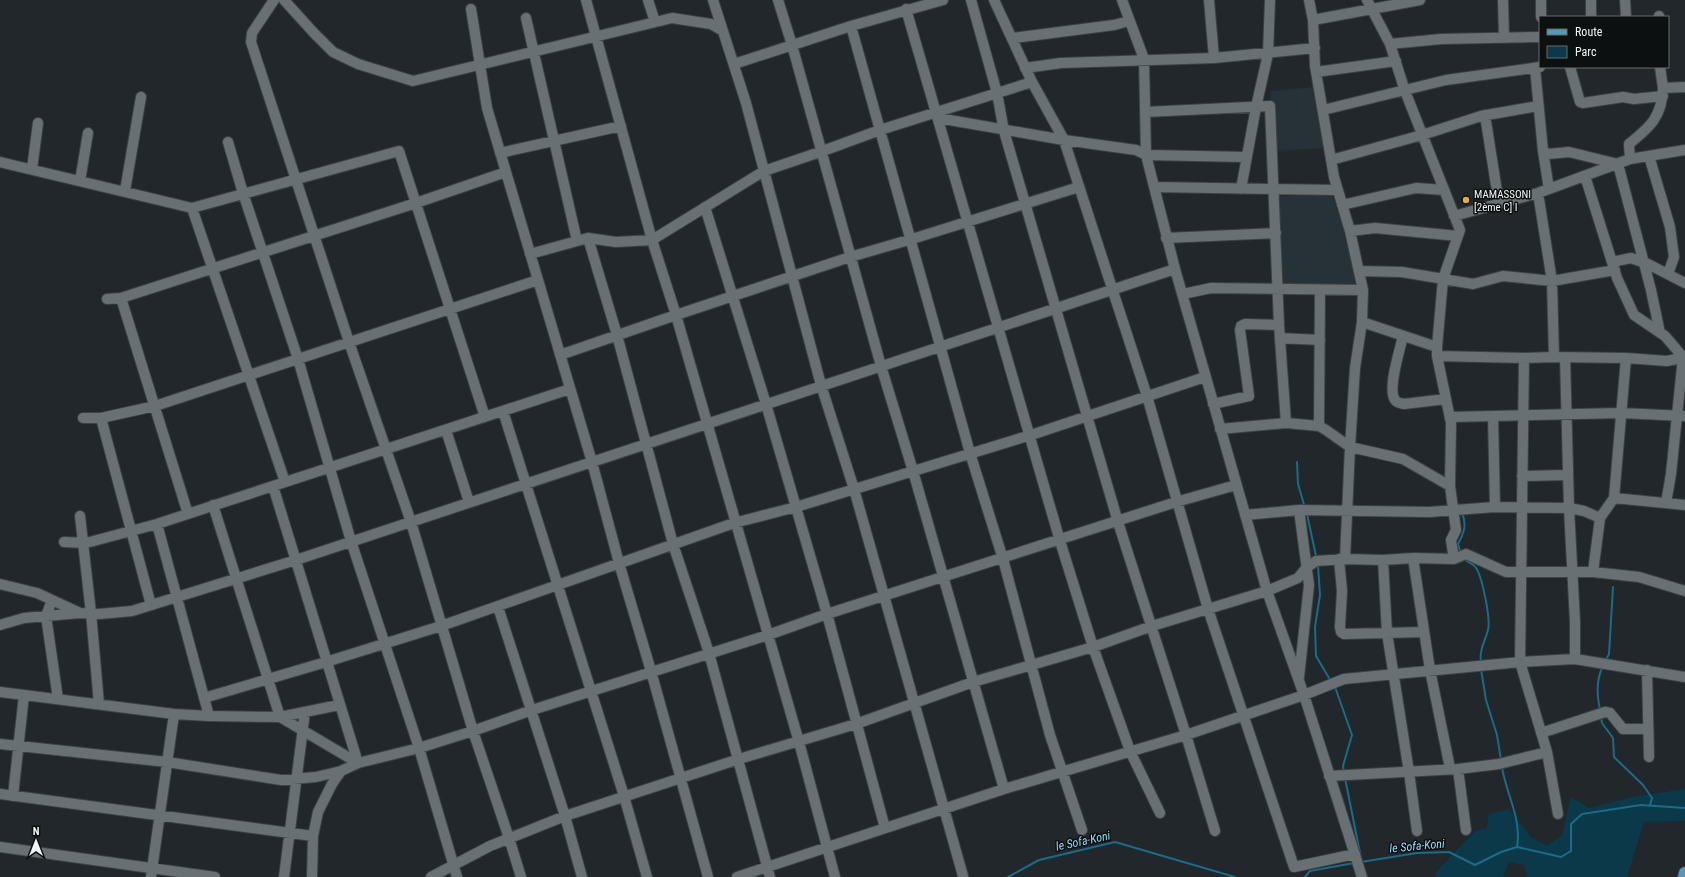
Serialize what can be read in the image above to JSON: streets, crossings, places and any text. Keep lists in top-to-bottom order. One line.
{"water":["le Sofa-Koni"],"places":["MAMASSONI [2ème C] I"],"legend":["Route","Parc"],"north":"top"}
